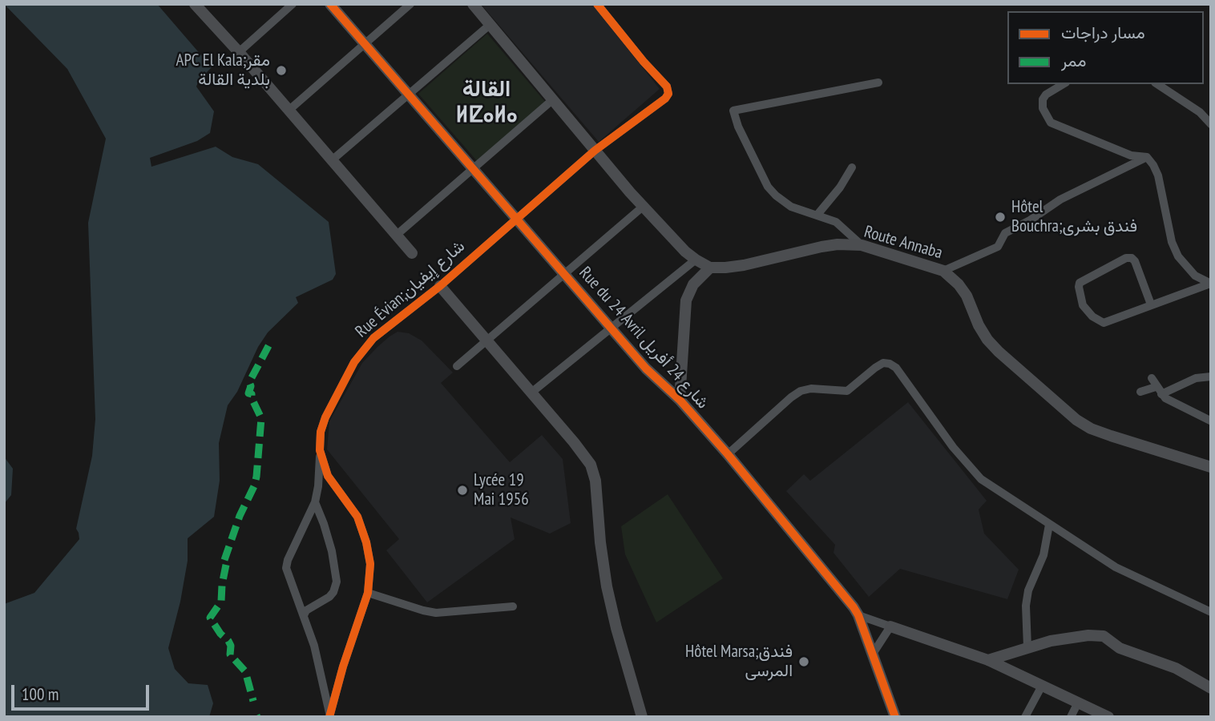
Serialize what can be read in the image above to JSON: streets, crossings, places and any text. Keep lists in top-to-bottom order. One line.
{"streets":{"street":["Route Annaba","Rue Évian;شارع إيفيان","Rue du 24 Avril شارع 24 أفريل"]},"crossings":[["Rue Évian;شارع إيفيان","Rue du 24 Avril شارع 24 أفريل"]],"districts":["القالة ⵍⵇⴰⵍⴰ"],"places":["APC El Kala;مقر بلدية القالة","Hôtel Bouchra;فندق بشرى","Lycée 19 Mai 1956","Hôtel Marsa;فندق المرسى"],"legend":["مسار دراجات","ممر"],"scale_bar":"100 m"}
